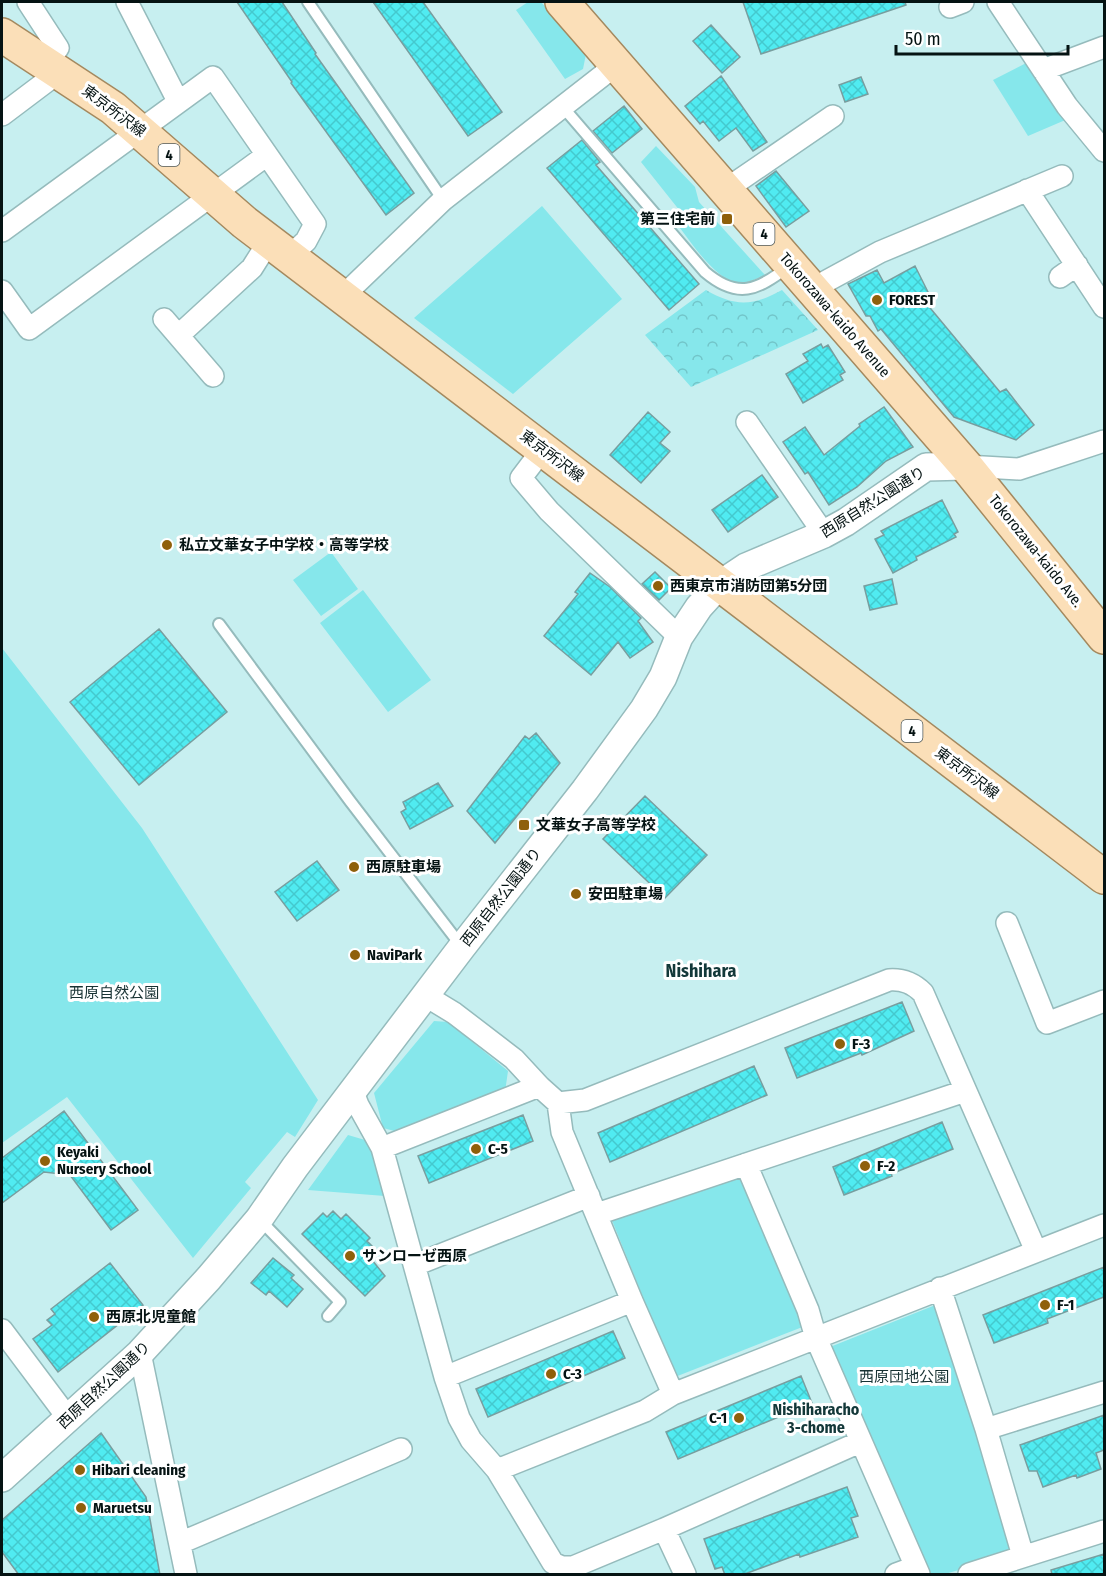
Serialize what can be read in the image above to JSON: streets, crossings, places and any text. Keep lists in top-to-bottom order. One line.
{"streets":{"main road":["東京所沢線","4","Tokorozawa-kaido Avenue","Tokorozawa-kaido Ave."],"street":["西原自然公園通り"]},"crossings":[["東京所沢線","西原自然公園通り"],["Tokorozawa-kaido Avenue","西原自然公園通り"],["Tokorozawa-kaido Avenue","Tokorozawa-kaido Ave."],["西原自然公園通り","Tokorozawa-kaido Ave."]],"districts":["Nishihara","Nishiharacho 3-chome"],"parks":["西原自然公園","西原団地公園"],"places":{"transit":["第三住宅前","文華女子高等学校"],"other":["FOREST","私立文華女子中学校・高等学校","西東京市消防団第5分団","西原駐車場","安田駐車場","NaviPark","F-3","C-5","Keyaki Nursery School","F-2","サンローゼ西原","F-1","西原北児童館","C-3","C-1","Hibari cleaning","Maruetsu"]},"scale_bar":"50 m"}
